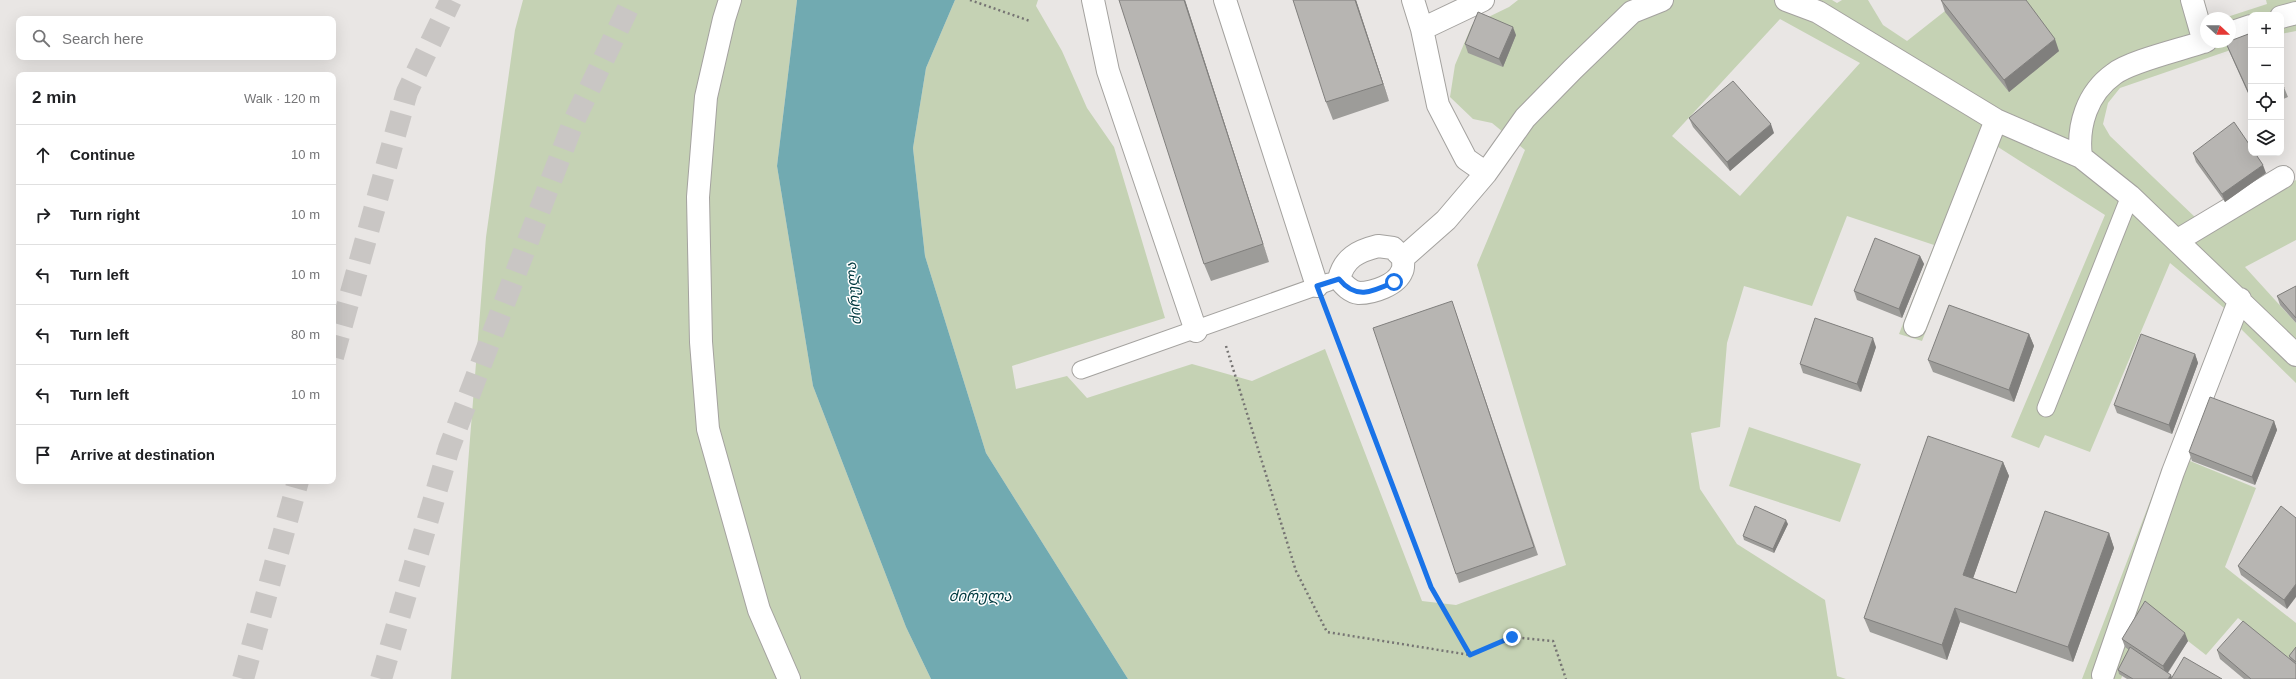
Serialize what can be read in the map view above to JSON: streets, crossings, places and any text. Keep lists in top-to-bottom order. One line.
{"water":["ძირულა"],"north":"right","page":{"map_buttons":["+","−"],"search":"Search here","heading":["2 min","Walk · 120 m"],"list":[["Continue","10 m"],["Turn right","10 m"],["Turn left","10 m"],["Turn left","80 m"],["Turn left","10 m"],"Arrive at destination"]}}
